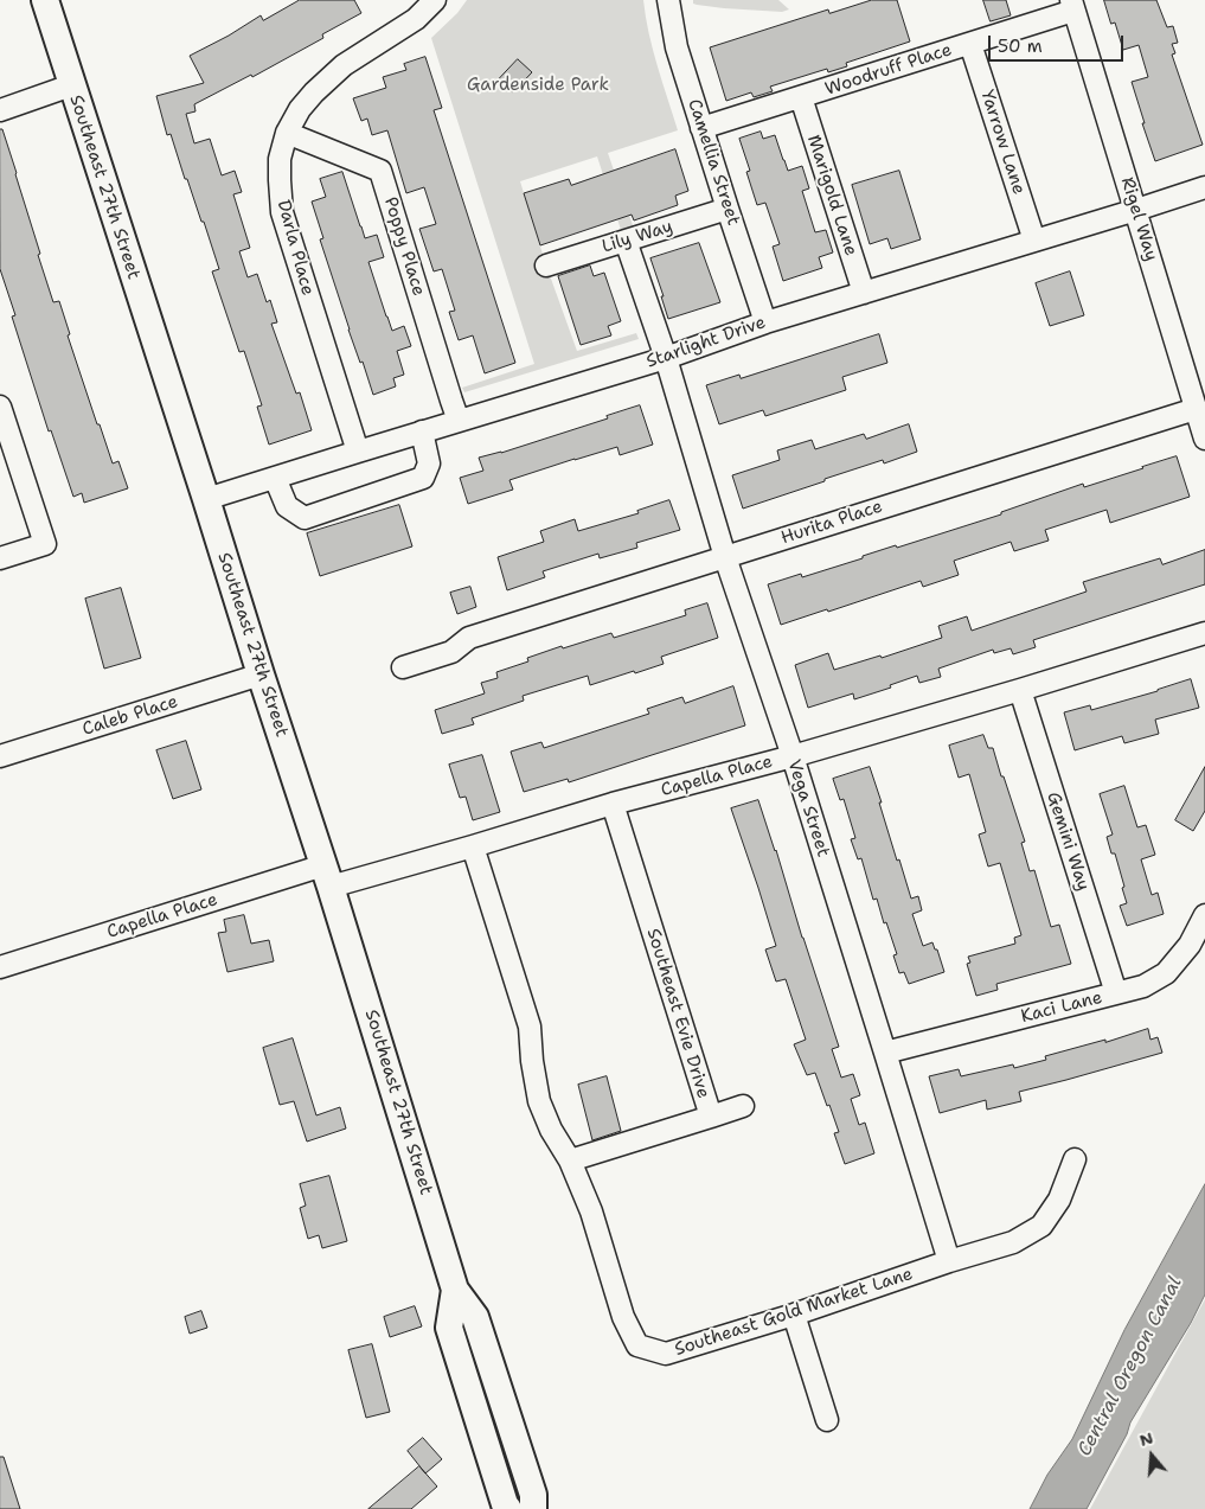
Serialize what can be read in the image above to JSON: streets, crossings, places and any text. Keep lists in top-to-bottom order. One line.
{"streets":{"main road":["Southeast 27th Street"],"street":["Woodruff Place","Yarrow Lane","Camellia Street","Marigold Lane","Rigel Way","Lily Way","Poppy Place","Darla Place","Starlight Drive","Hurita Place","Caleb Place","Capella Place","Vega Street","Gemini Way","Kaci Lane","Southeast Evie Drive","Southeast Gold Market Lane"]},"crossings":[["Woodruff Place","Yarrow Lane"],["Woodruff Place","Camellia Street"],["Woodruff Place","Marigold Lane"],["Woodruff Place","Rigel Way"],["Yarrow Lane","Starlight Drive"],["Camellia Street","Lily Way"],["Camellia Street","Starlight Drive"],["Southeast 27th Street","Starlight Drive"],["Southeast 27th Street","Caleb Place"],["Southeast 27th Street","Capella Place"],["Marigold Lane","Starlight Drive"],["Rigel Way","Starlight Drive"],["Rigel Way","Hurita Place"],["Lily Way","Vega Street"],["Poppy Place","Darla Place"],["Poppy Place","Starlight Drive"],["Darla Place","Starlight Drive"],["Starlight Drive","Vega Street"],["Hurita Place","Vega Street"],["Capella Place","Vega Street"],["Capella Place","Gemini Way"],["Capella Place","Southeast Evie Drive"],["Capella Place","Southeast Gold Market Lane"],["Vega Street","Kaci Lane"],["Vega Street","Southeast Gold Market Lane"],["Gemini Way","Kaci Lane"],["Southeast Evie Drive","Southeast Gold Market Lane"]],"water":["Central Oregon Canal"],"parks":["Gardenside Park"],"scale_bar":"50 m","north":"top"}
